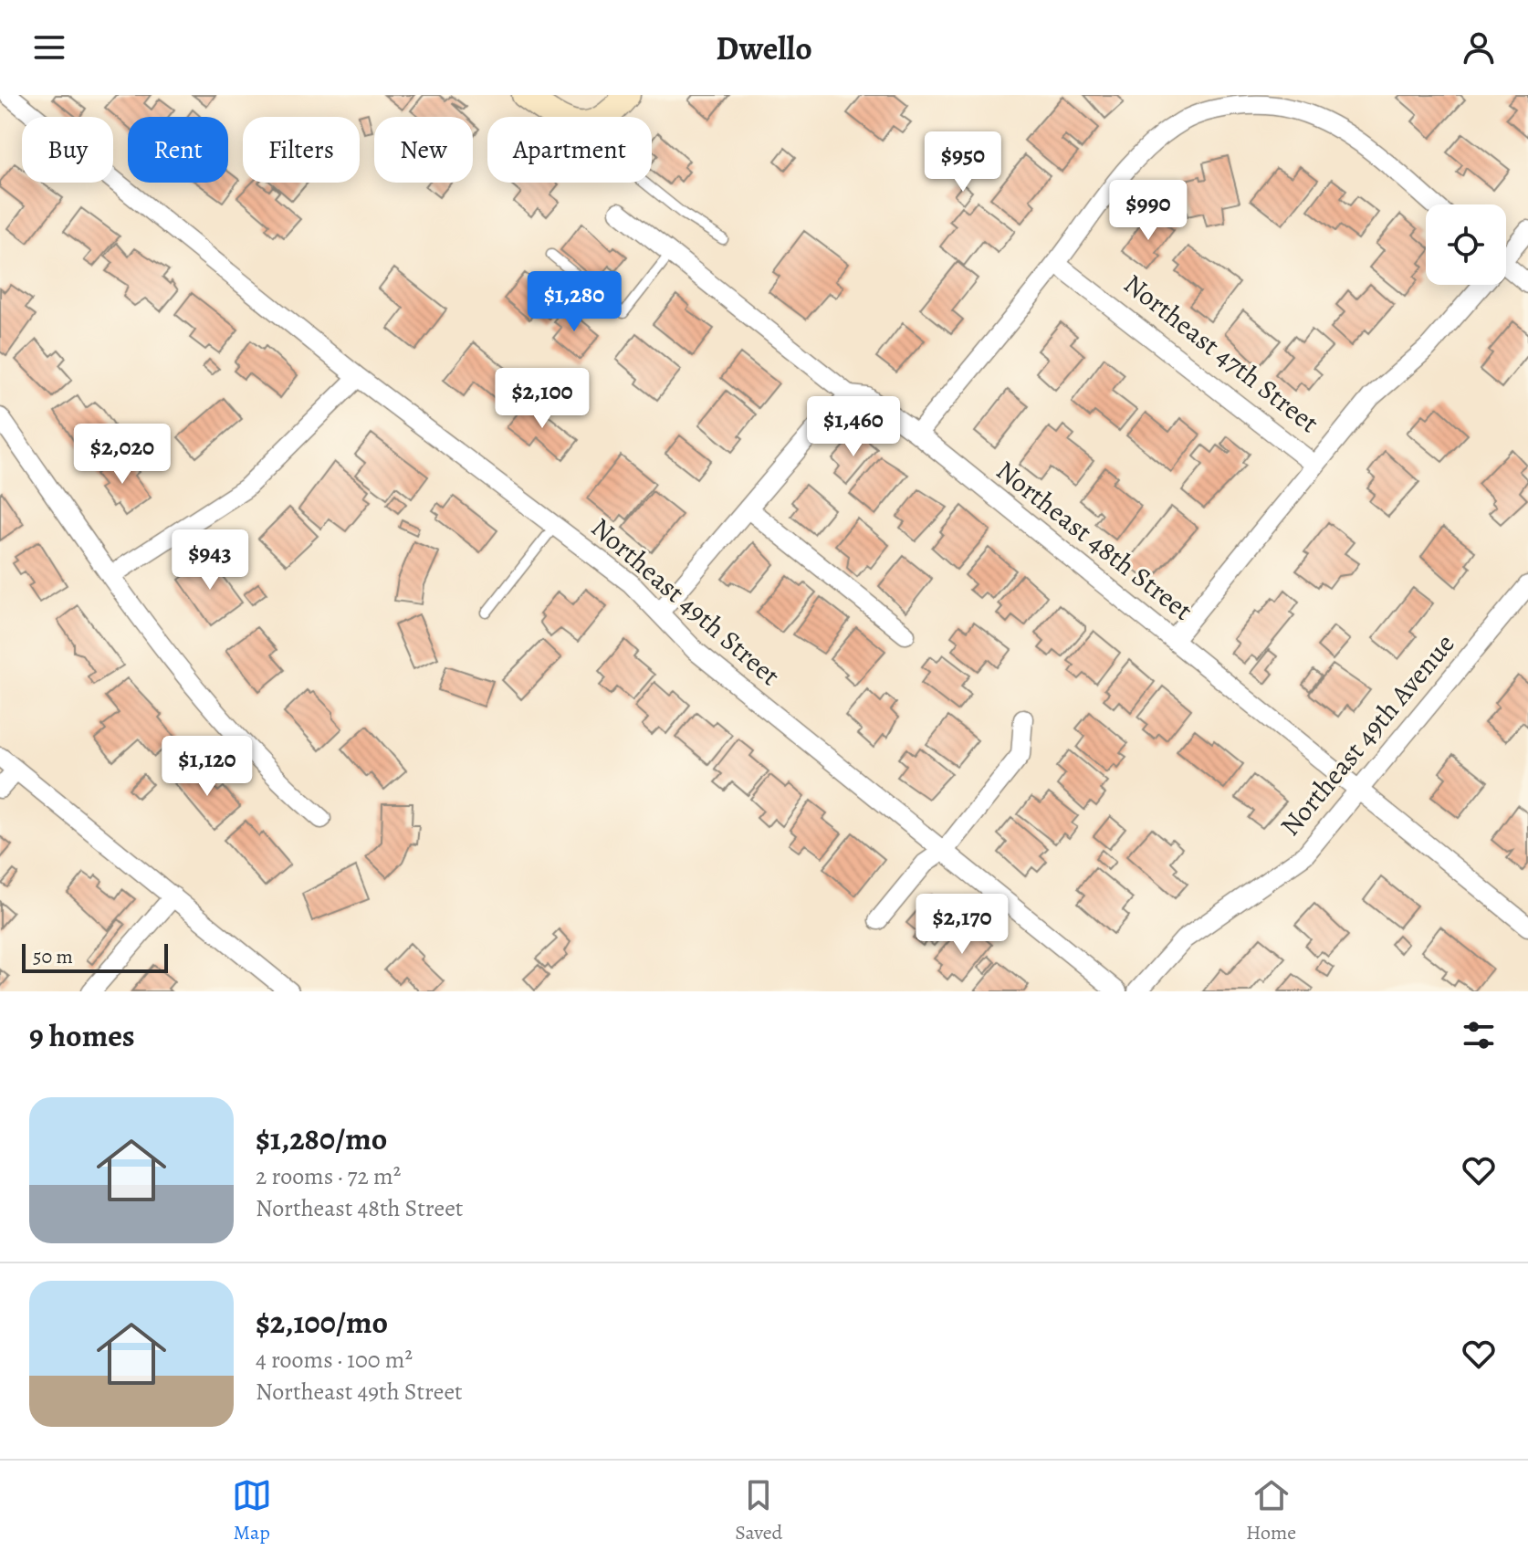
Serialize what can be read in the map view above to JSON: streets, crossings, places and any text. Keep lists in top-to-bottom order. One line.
{"streets":{"street":["Northeast 47th Street","Northeast 48th Street","Northeast 49th Street","Northeast 49th Avenue"]},"crossings":[["Northeast 48th Street","Northeast 49th Avenue"]],"scale_bar":"50 m","page":{"header":"Dwello","chip":["Buy","Rent","Filters","New","Apartment"],"price":["$950","$990","$1,280","$2,100","$1,460","$2,020","$943","$1,120","$2,170"],"scale":"50 m","heading":"9 homes","list":[{"name":"$1,280/mo","note":"2 rooms · 72 m² · Northeast 48th Street"},{"name":"$2,100/mo","note":"4 rooms · 100 m² · Northeast 49th Street"}],"tabs":["Map","Saved","Home"]}}
